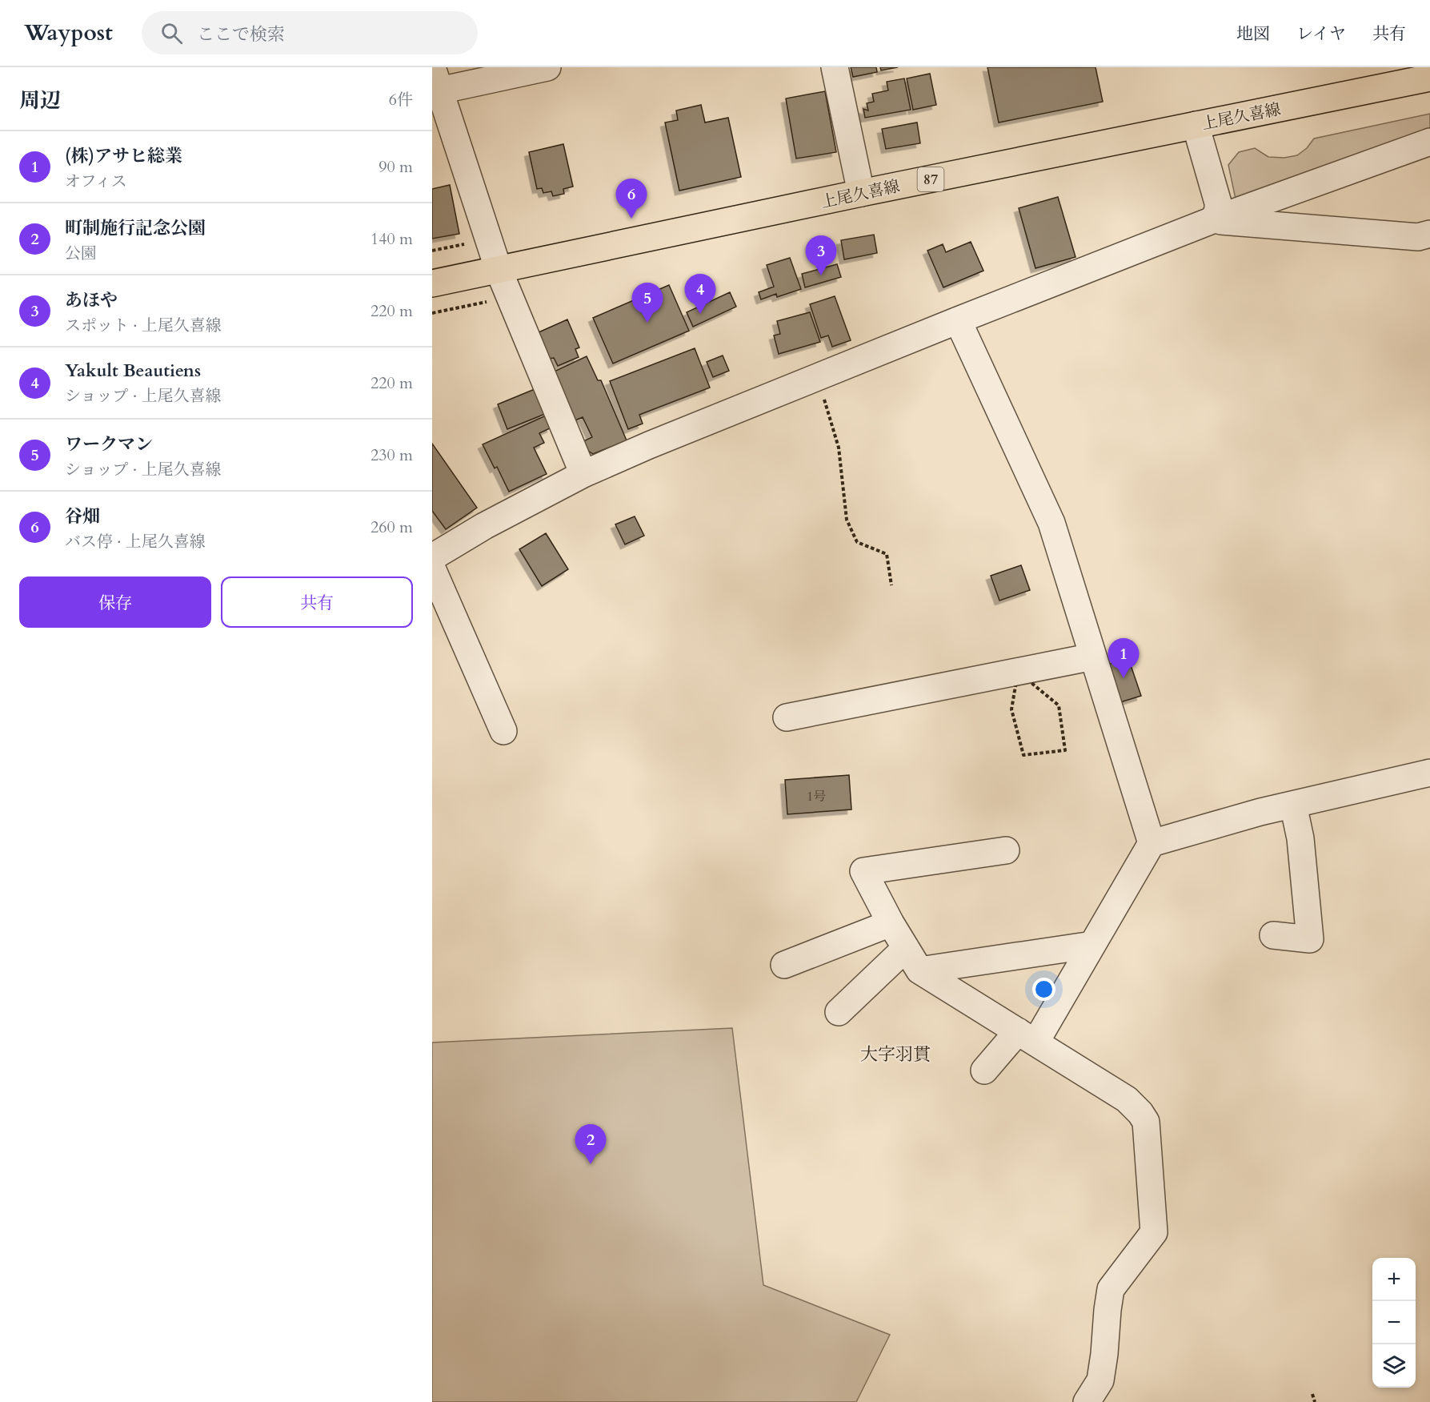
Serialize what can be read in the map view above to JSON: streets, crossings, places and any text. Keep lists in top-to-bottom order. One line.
{"streets":{"main road":["上尾久喜線","87"]},"districts":["大字羽貫"],"house_numbers":["1号"],"page":{"header":"Waypost","search":"ここで検索","nav":["地図","レイヤ","共有"],"heading":["周辺","6件"],"list":[{"mark":"1","name":"(株)アサヒ総業","note":"オフィス","value":"90 m"},{"mark":"2","name":"町制施行記念公園","note":"公園","value":"140 m"},{"mark":"3","name":"あほや","note":"スポット · 上尾久喜線","value":"220 m"},{"mark":"4","name":"Yakult Beautiens","note":"ショップ · 上尾久喜線","value":"220 m"},{"mark":"5","name":"ワークマン","note":"ショップ · 上尾久喜線","value":"230 m"},{"mark":"6","name":"谷畑","note":"バス停 · 上尾久喜線","value":"260 m"}],"pins":["6","3","4","5","1","2"],"buttons":["保存","共有"],"map_buttons":["+","−"]}}
